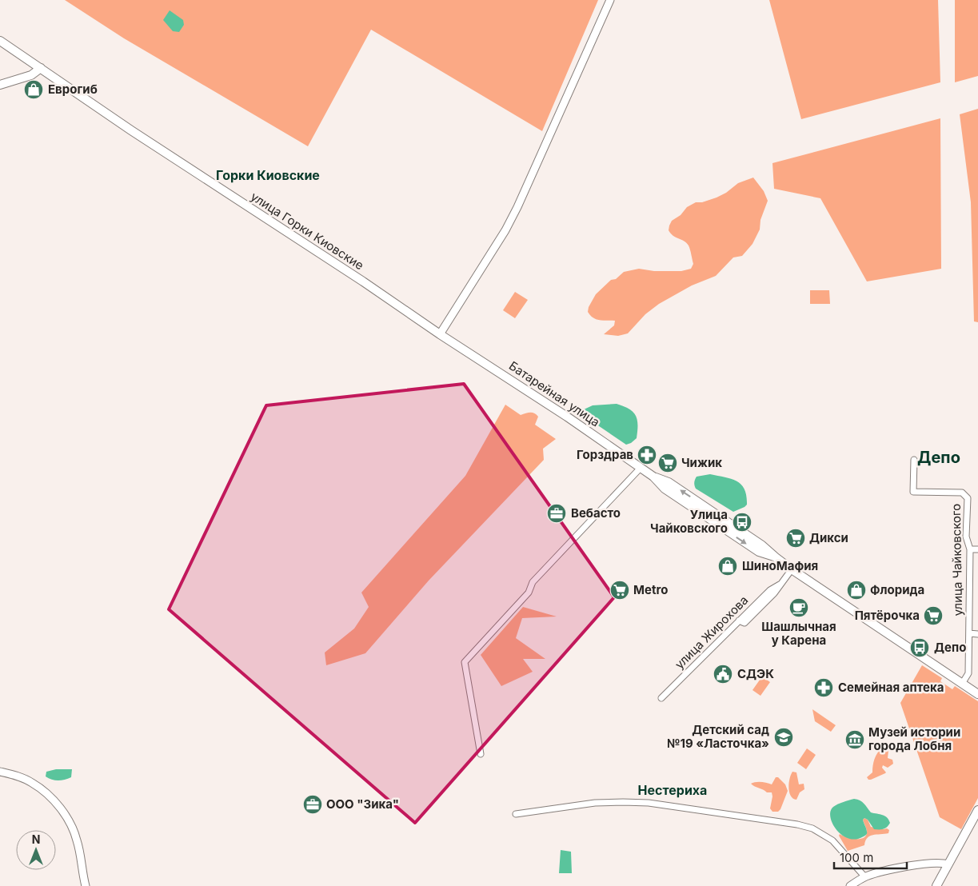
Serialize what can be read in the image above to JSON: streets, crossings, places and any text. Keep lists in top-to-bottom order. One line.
{"streets":{"main road":["улица Горки Киовские","Батарейная улица"],"street":["улица Чайковского","улица Жирохова"]},"crossings":[["улица Горки Киовские","Батарейная улица"],["Батарейная улица","улица Чайковского"],["Батарейная улица","улица Жирохова"]],"districts":["Горки Киовские","Депо","Нестериха"],"places":{"shop":["Еврогиб","ШиноМафия","Флорида"],"pharmacy":["Горздрав","Семейная аптека"],"supermarket":["Чижик","Дикси","Metro","Пятёрочка"],"office":["Вебасто","ООО \"Зика\""],"bus stop":["Улица Чайковского","Депо"],"cafe":["Шашлычная у Карена"],"public building":["СДЭК"],"school or university":["Детский сад №19 «Ласточка»"],"museum":["Музей истории города Лобня"]},"scale_bar":"100 m","north":"top"}
